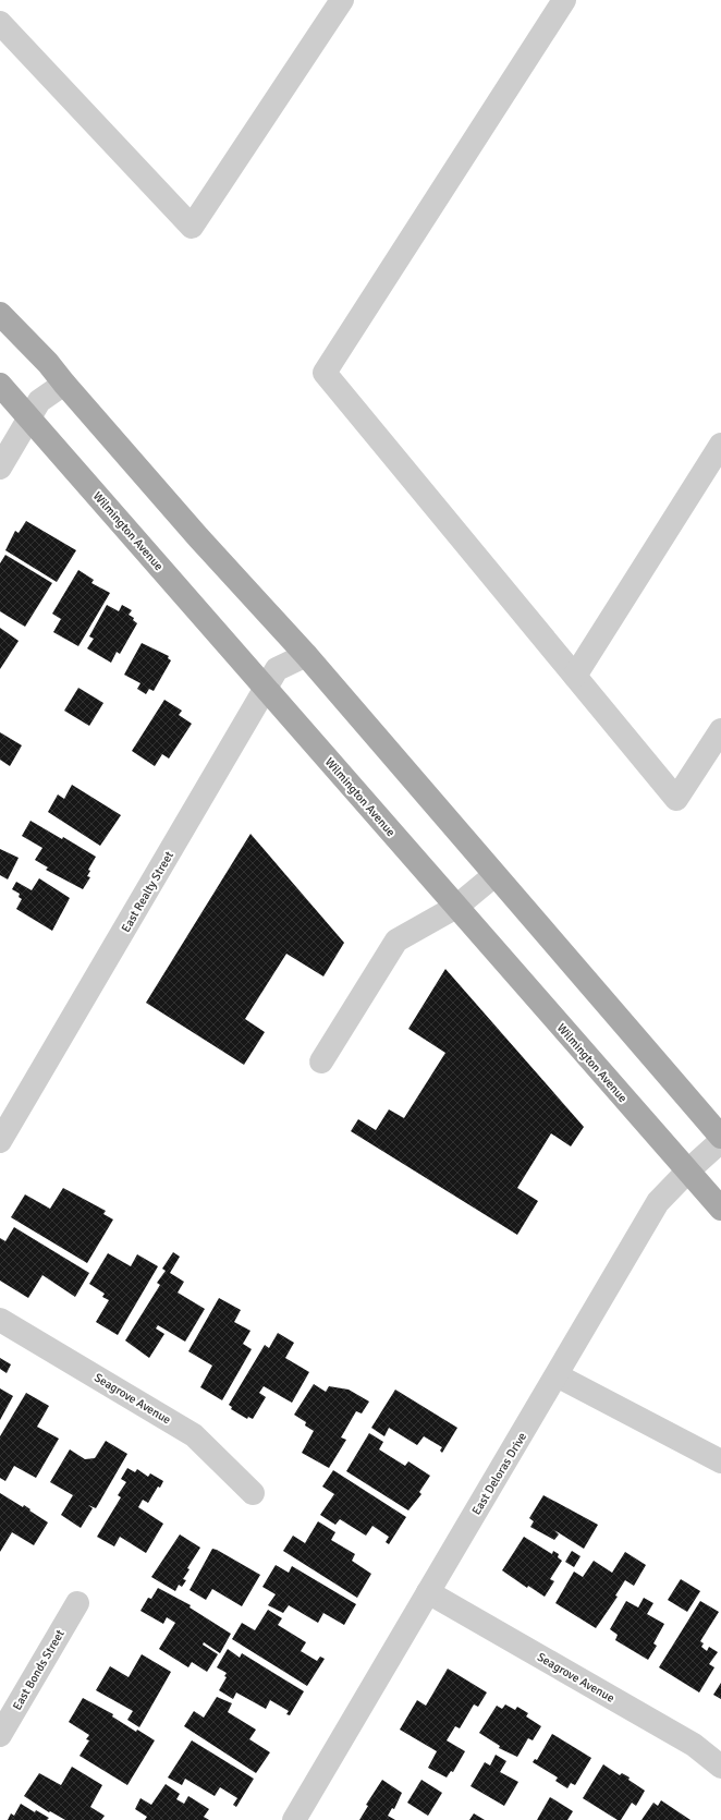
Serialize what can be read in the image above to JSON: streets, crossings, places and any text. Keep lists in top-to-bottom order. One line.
{"streets":{"main road":["Wilmington Avenue"],"street":["East Realty Street","Seagrove Avenue","East Deloras Drive","East Bonds Street"]},"crossings":[["Wilmington Avenue","East Realty Street"],["Wilmington Avenue","East Deloras Drive"],["Seagrove Avenue","East Deloras Drive"]]}
